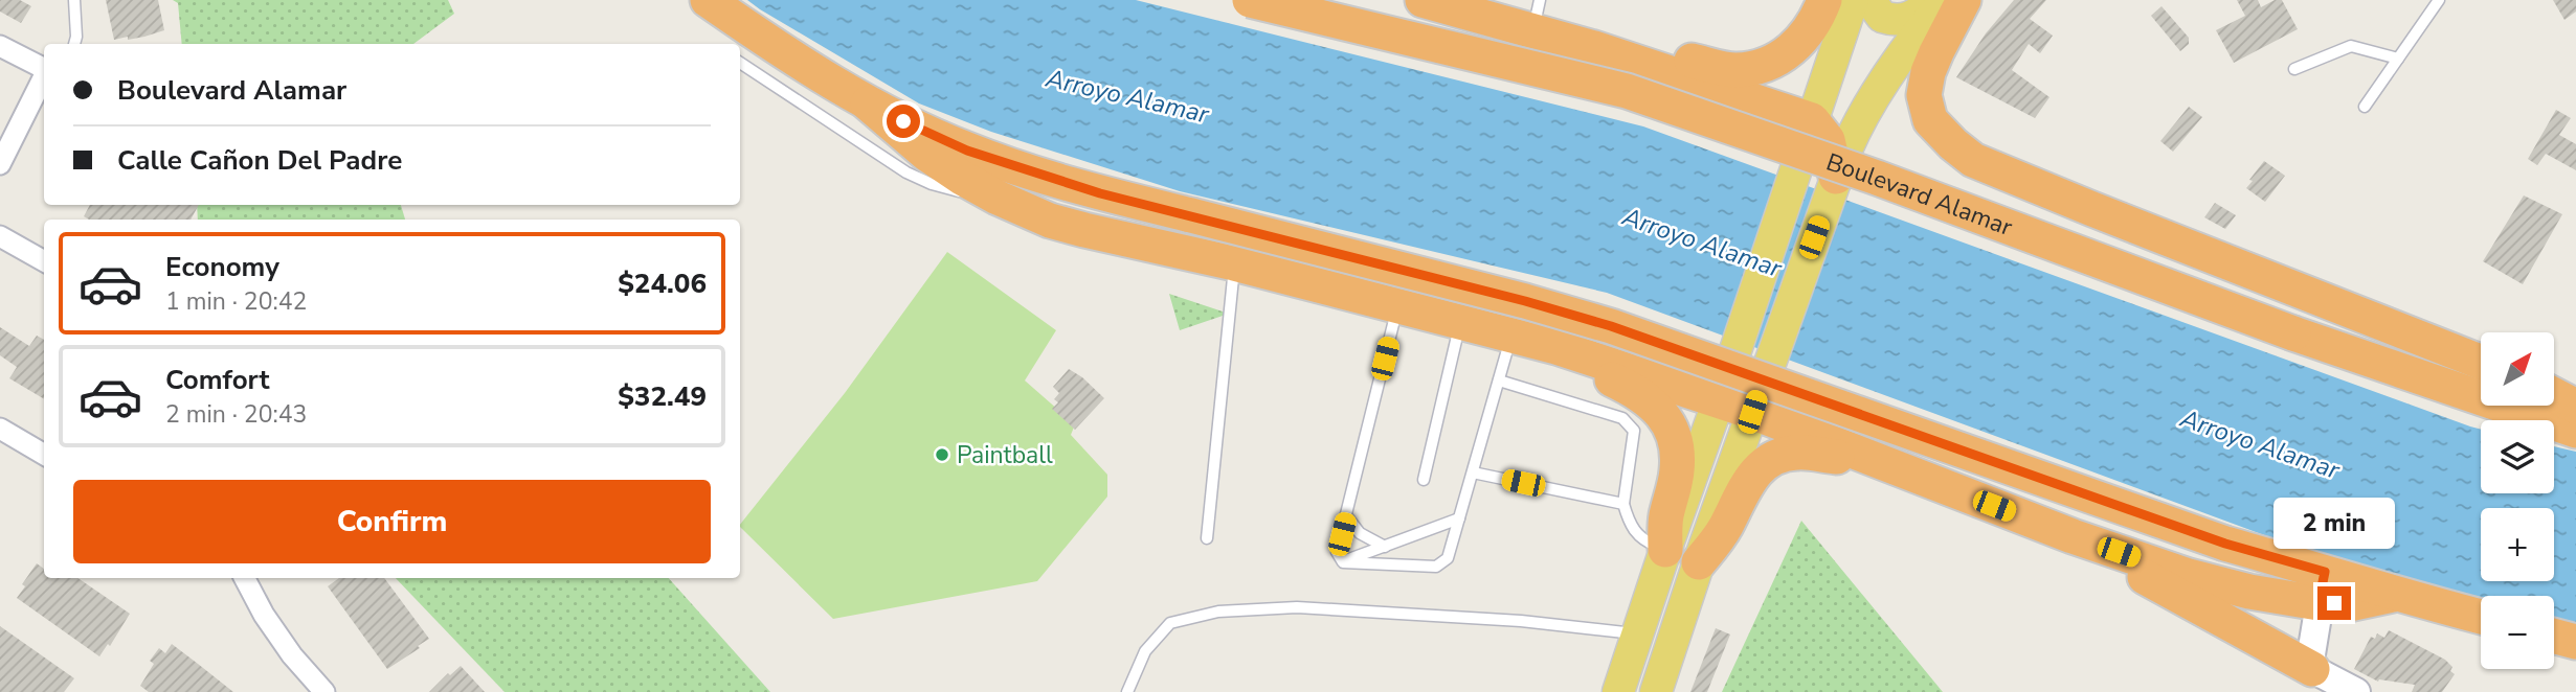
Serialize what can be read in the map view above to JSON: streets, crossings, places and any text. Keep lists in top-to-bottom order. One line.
{"streets":{"highway":["Boulevard Alamar"]},"water":["Arroyo Alamar"],"places":["Paintball"],"north":"top right","page":{"banner":["Boulevard Alamar","Calle Cañon Del Padre"],"list":[{"name":"Economy","note":"1 min · 20:42","value":"$24.06"},{"name":"Comfort","note":"2 min · 20:43","value":"$32.49"}],"map_buttons":["+","−"],"buttons":"Confirm","bubble":"2 min"}}
